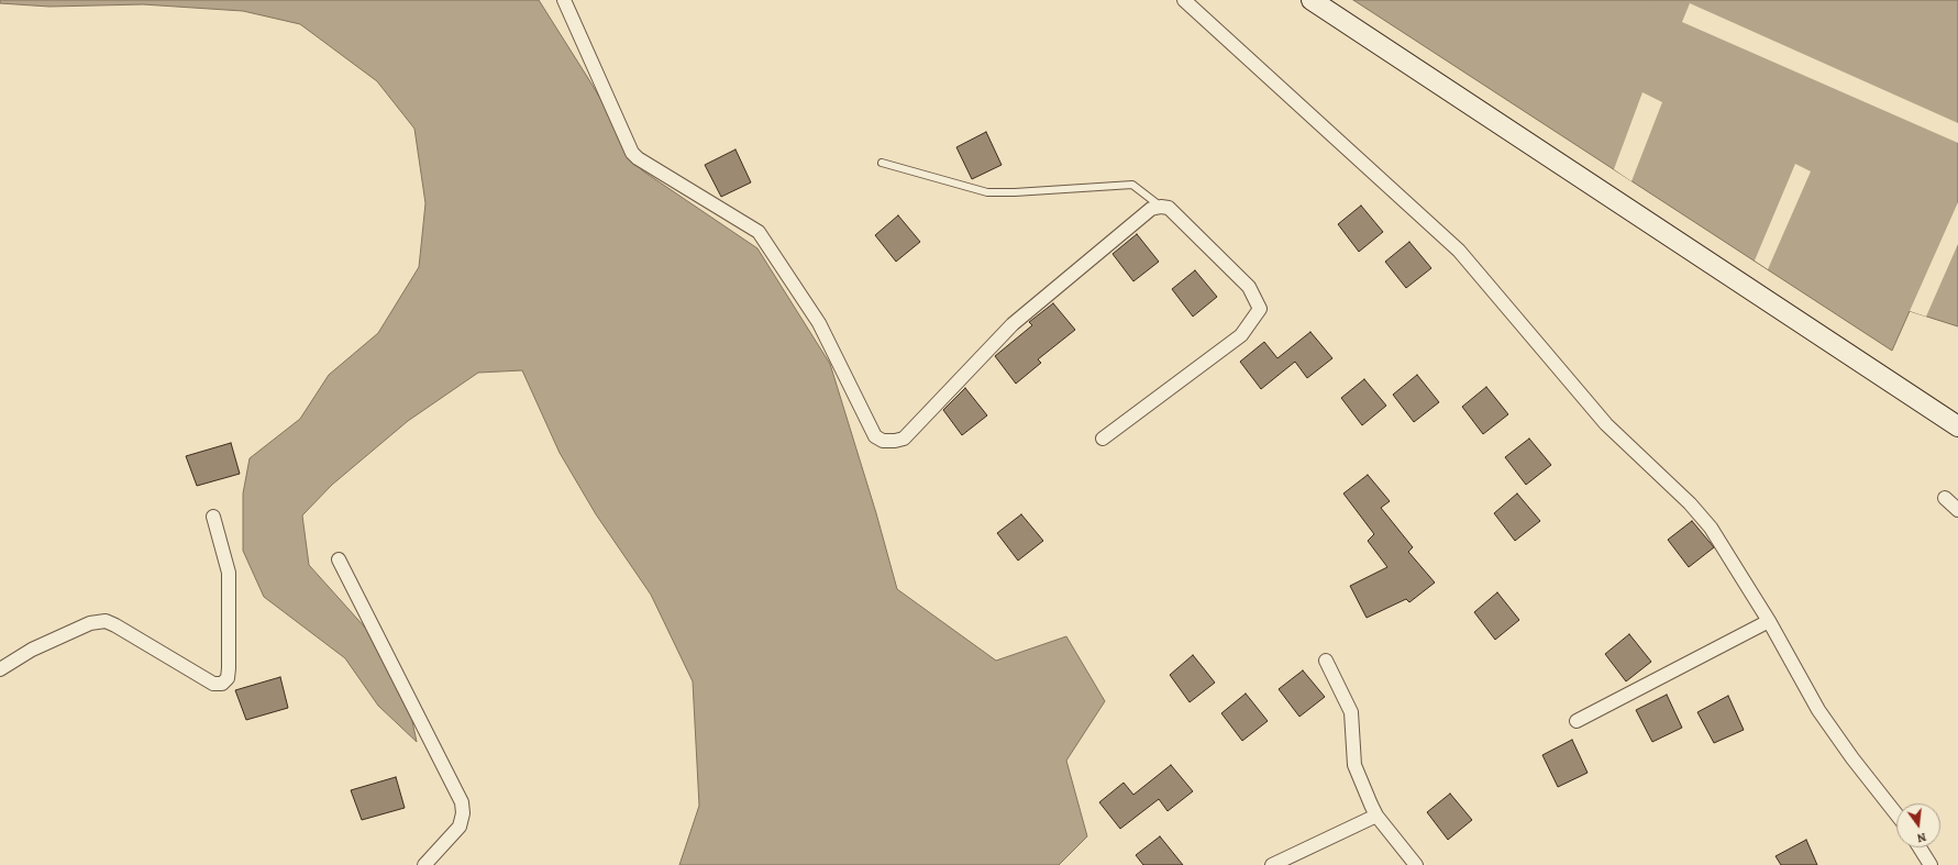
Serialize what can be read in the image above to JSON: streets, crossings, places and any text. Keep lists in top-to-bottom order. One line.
{"north":"bottom"}
